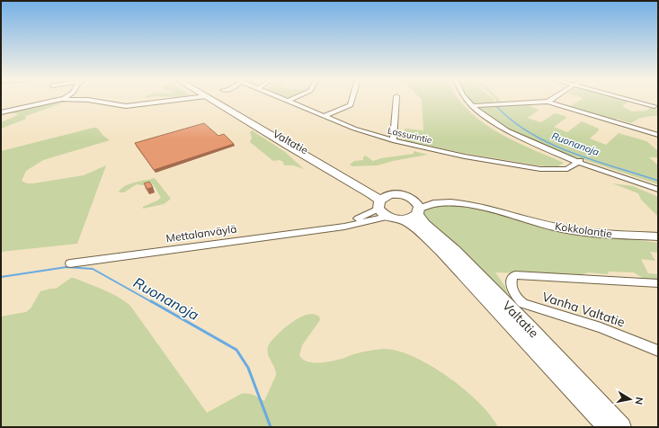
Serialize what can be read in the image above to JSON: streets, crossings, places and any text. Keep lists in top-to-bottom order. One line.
{"streets":{"highway":["Valtatie"],"main road":["Kokkolantie"],"street":["Lassurintie","Mettalanväylä","Vanha Valtatie"]},"crossings":[["Valtatie","Kokkolantie"],["Valtatie","Mettalanväylä"]],"water":["Ruonanoja"],"north":"right"}
